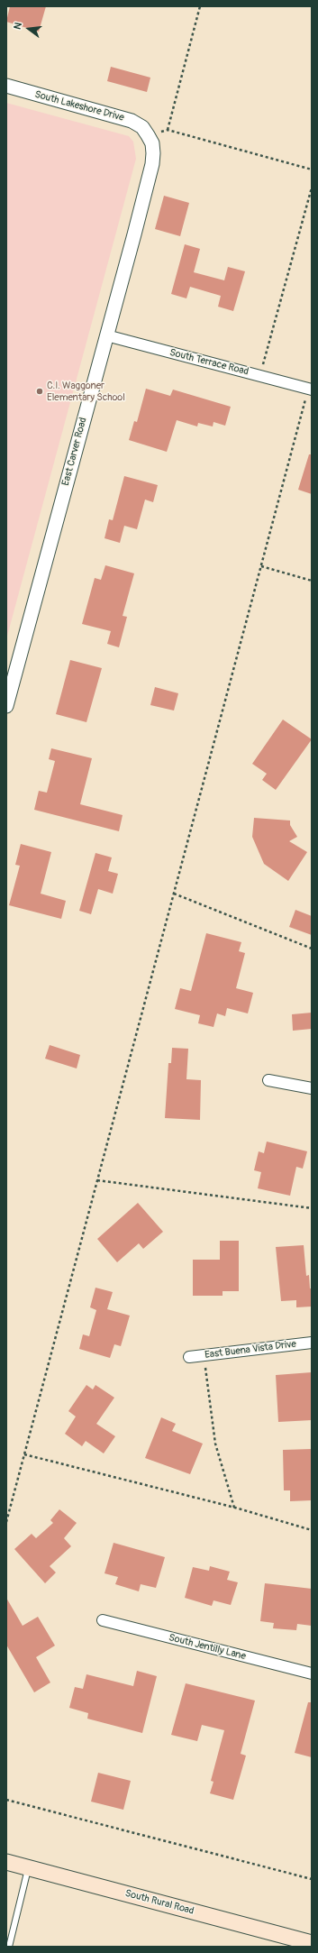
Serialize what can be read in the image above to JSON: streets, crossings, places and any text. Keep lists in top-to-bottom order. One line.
{"streets":{"main road":["South Rural Road"],"street":["South Lakeshore Drive","South Terrace Road","East Carver Road","East Buena Vista Drive","South Jentilly Lane"]},"crossings":[["South Lakeshore Drive","East Carver Road"],["South Terrace Road","East Carver Road"]],"places":["C.I. Waggoner Elementary School"],"north":"left"}
